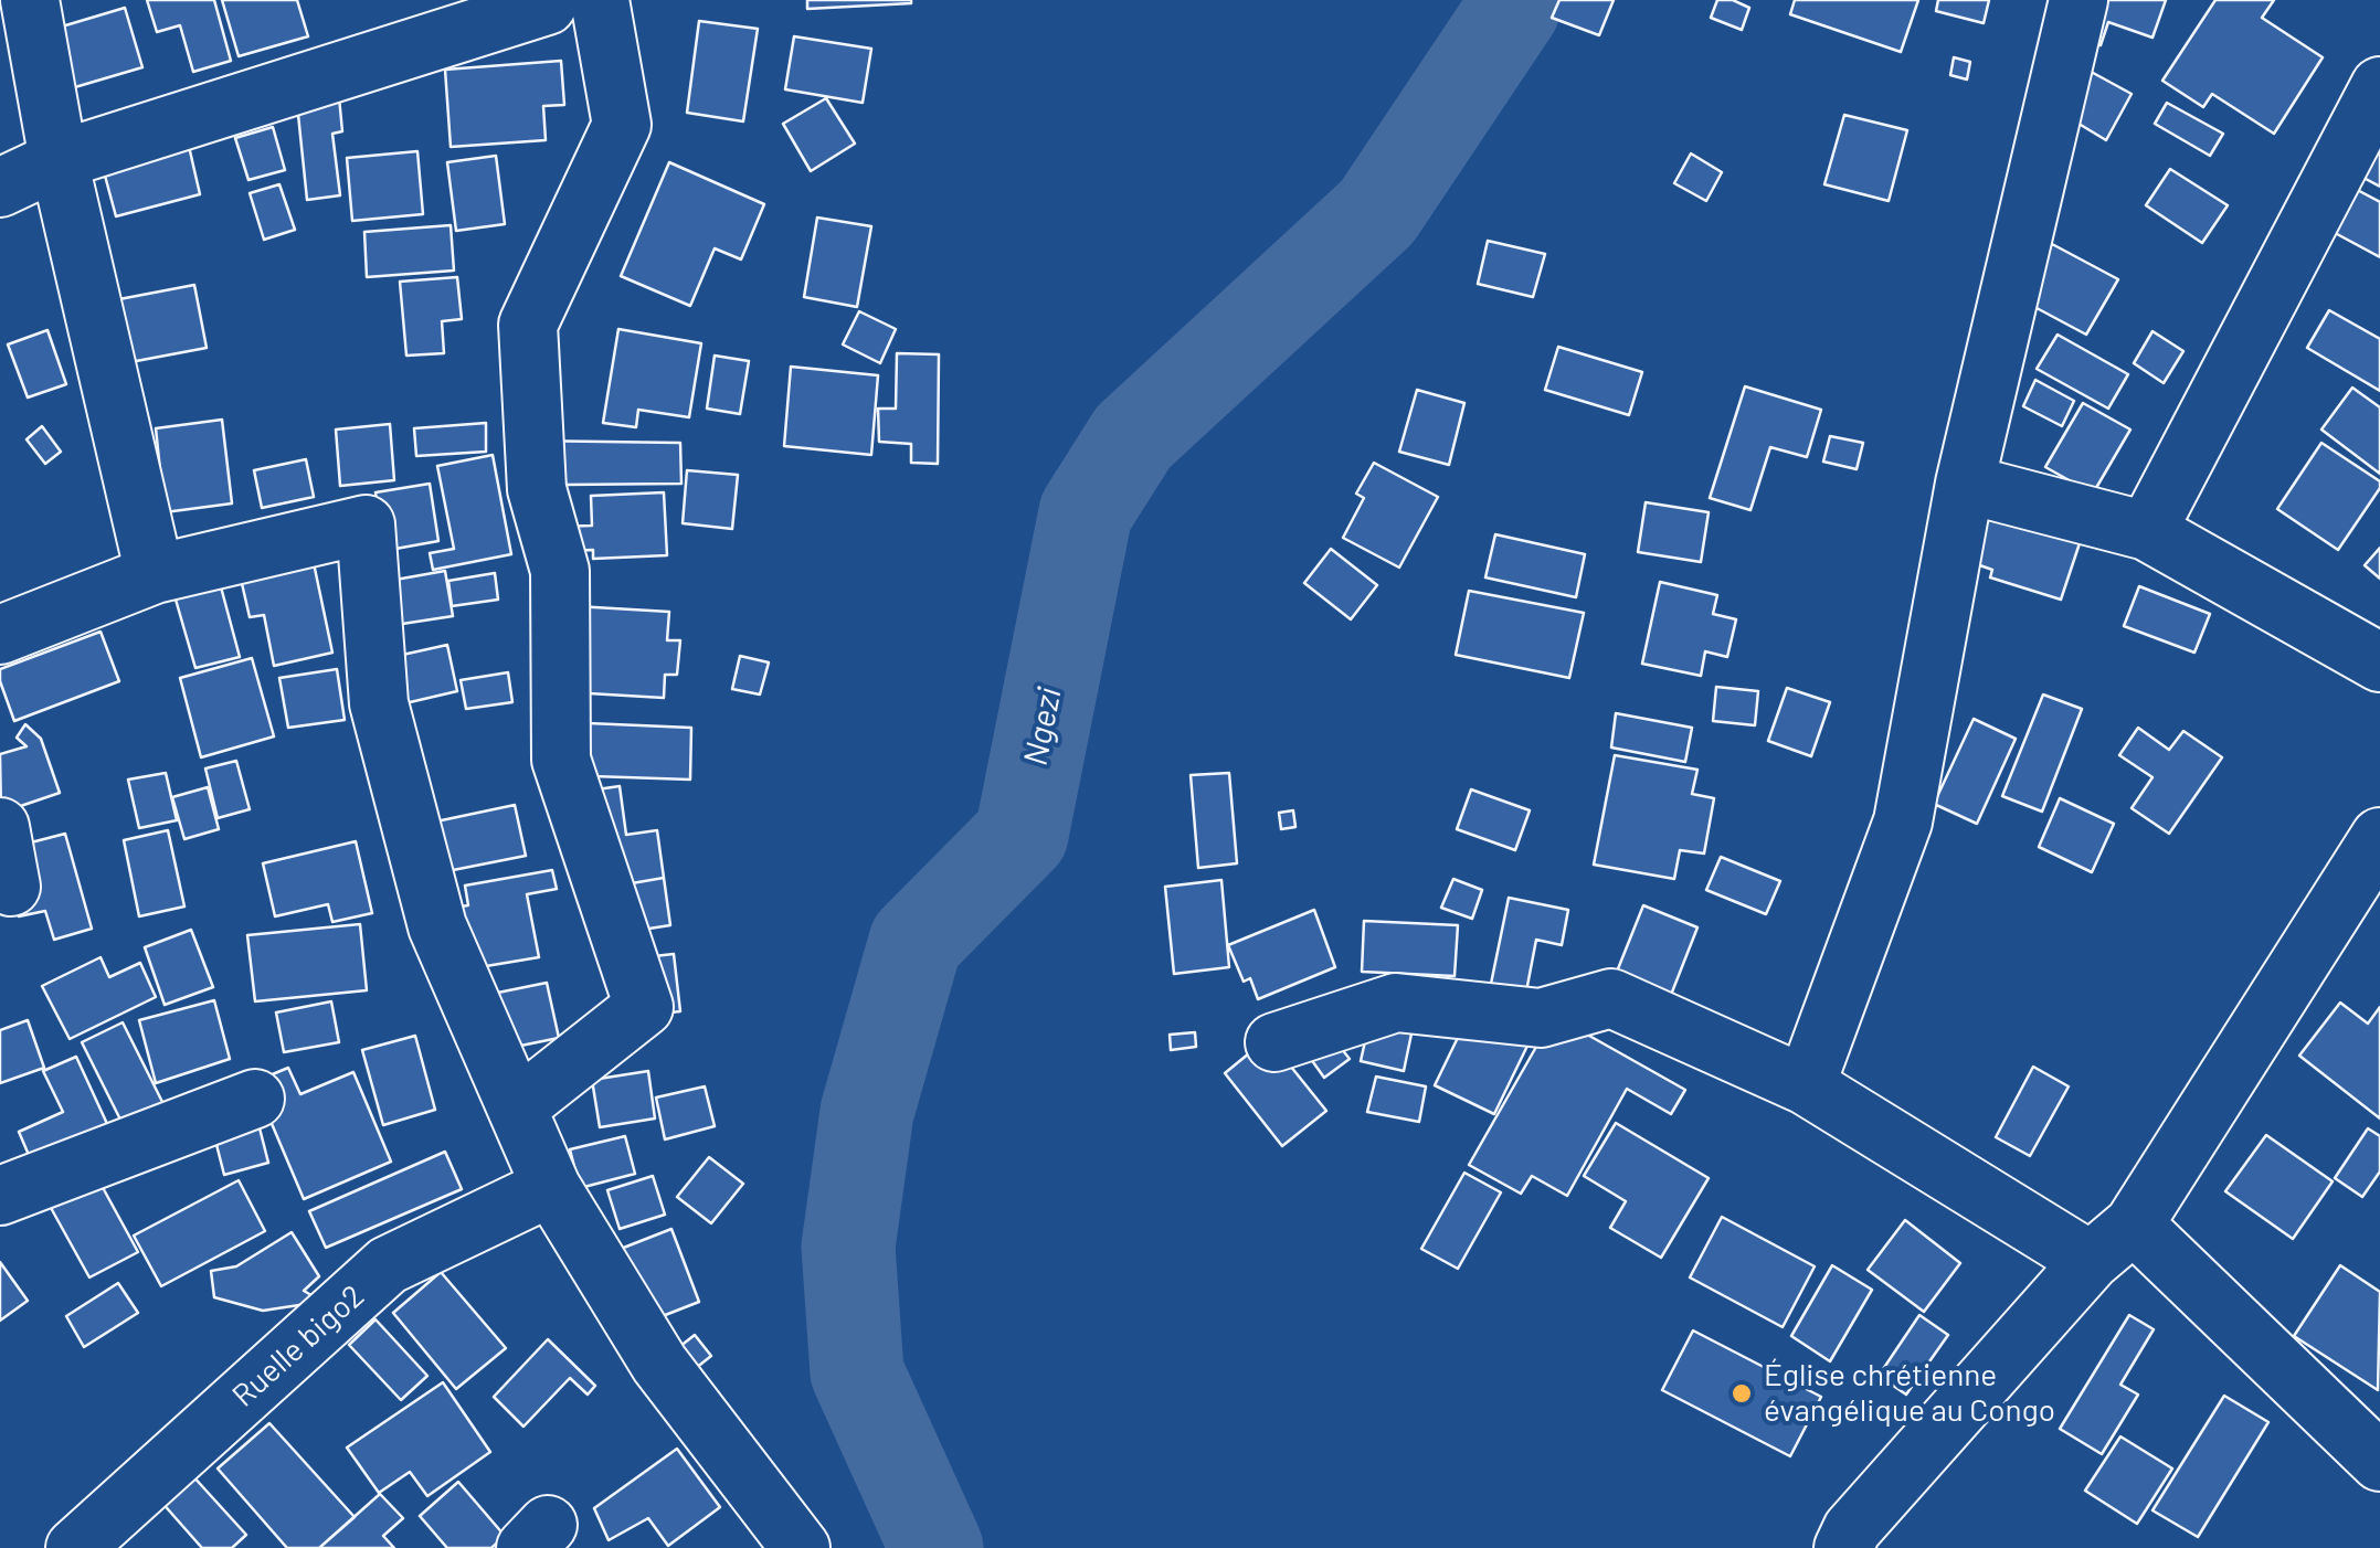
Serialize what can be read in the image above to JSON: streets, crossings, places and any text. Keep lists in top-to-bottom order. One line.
{"streets":{"street":["Ruelle bigo2"]},"water":["Ngezi"],"places":["Église chrétienne évangélique au Congo"]}
